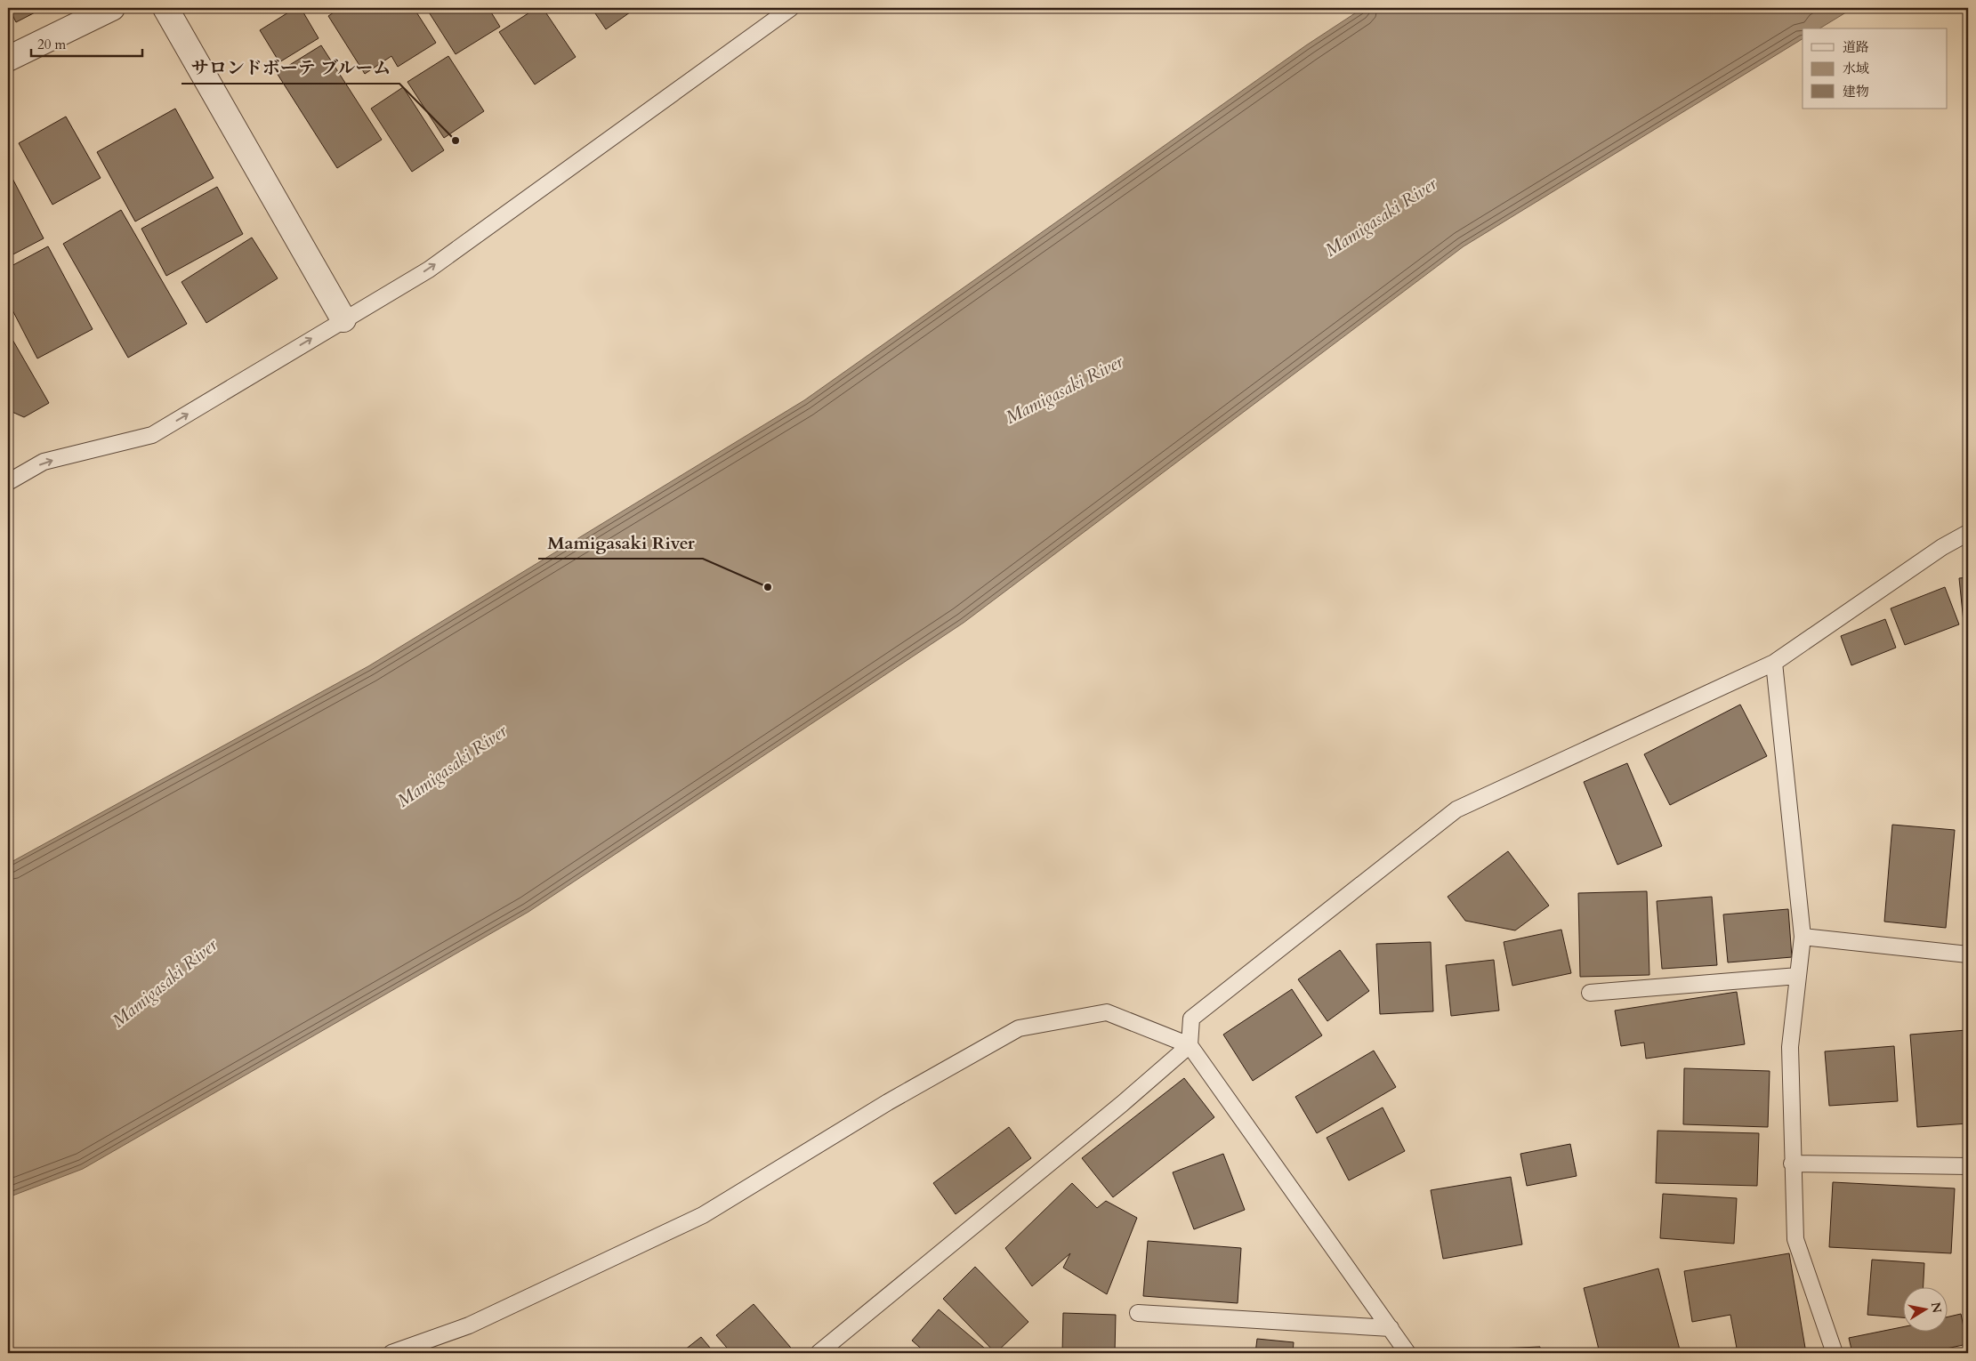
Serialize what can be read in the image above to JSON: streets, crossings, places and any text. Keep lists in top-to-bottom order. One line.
{"water":["Mamigasaki River"],"places":["サロンドボーテ ブルーム","Mamigasaki River"],"legend":["道路","水域","建物"],"scale_bar":"20 m","north":"right"}
